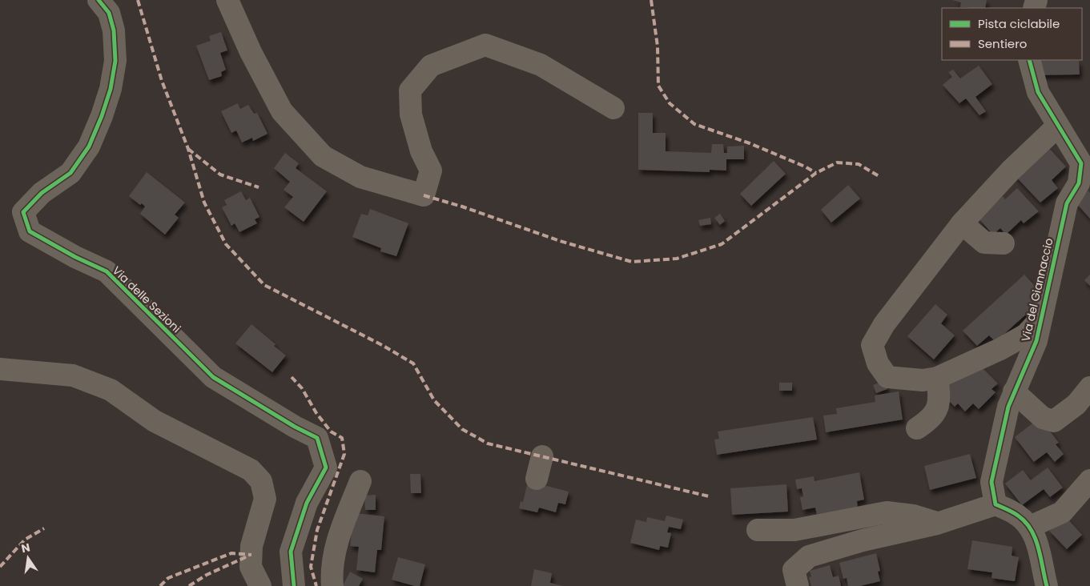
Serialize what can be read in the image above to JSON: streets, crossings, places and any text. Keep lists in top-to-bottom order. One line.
{"streets":{"street":["Via del Giannaccio","Via delle Sezioni"]},"legend":["Pista ciclabile","Sentiero"],"north":"top"}
